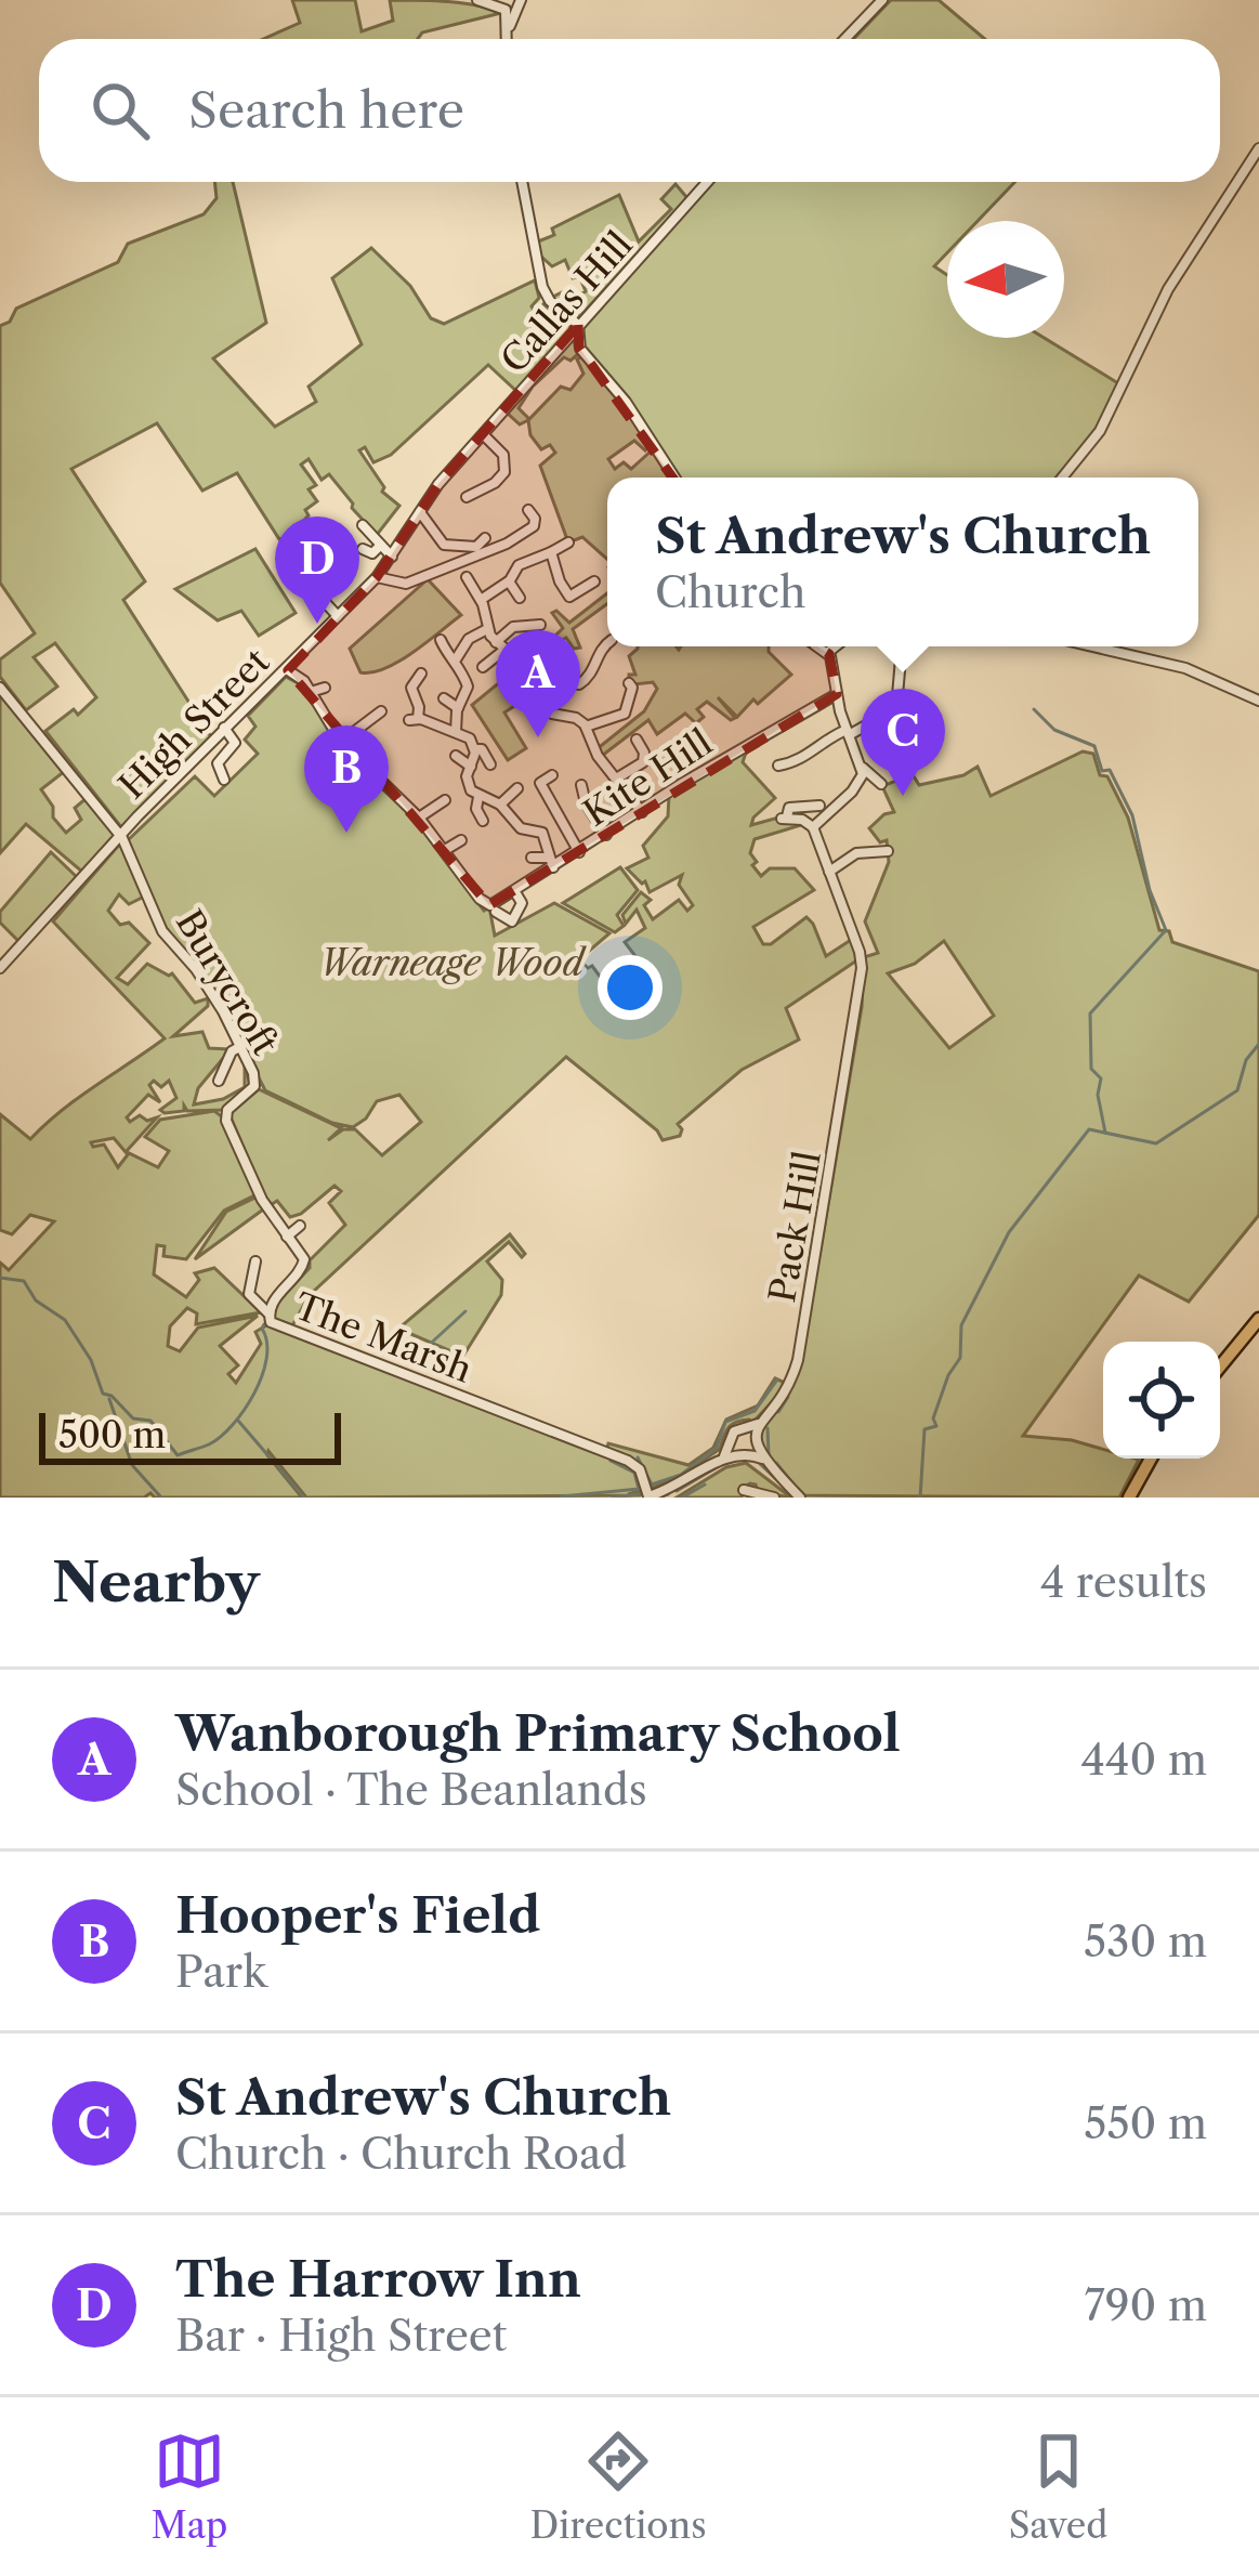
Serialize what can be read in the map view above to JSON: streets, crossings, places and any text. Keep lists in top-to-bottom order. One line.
{"streets":{"street":["Callas Hill","High Street","Kite Hill","Burycroft","Pack Hill","The Marsh"]},"crossings":[["Callas Hill","High Street"],["High Street","Burycroft"],["Burycroft","The Marsh"]],"parks":["Warneage Wood"],"scale_bar":"500 m","north":"left","page":{"search":"Search here","popup":["St Andrew's Church","Church"],"pins":["D","A","C","B"],"scale":"500 m","heading":["Nearby","4 results"],"list":[{"mark":"A","name":"Wanborough Primary School","note":"School · The Beanlands","value":"440 m"},{"mark":"B","name":"Hooper's Field","note":"Park","value":"530 m"},{"mark":"C","name":"St Andrew's Church","note":"Church · Church Road","value":"550 m"},{"mark":"D","name":"The Harrow Inn","note":"Bar · High Street","value":"790 m"}],"nav":["Map","Directions","Saved"]}}
